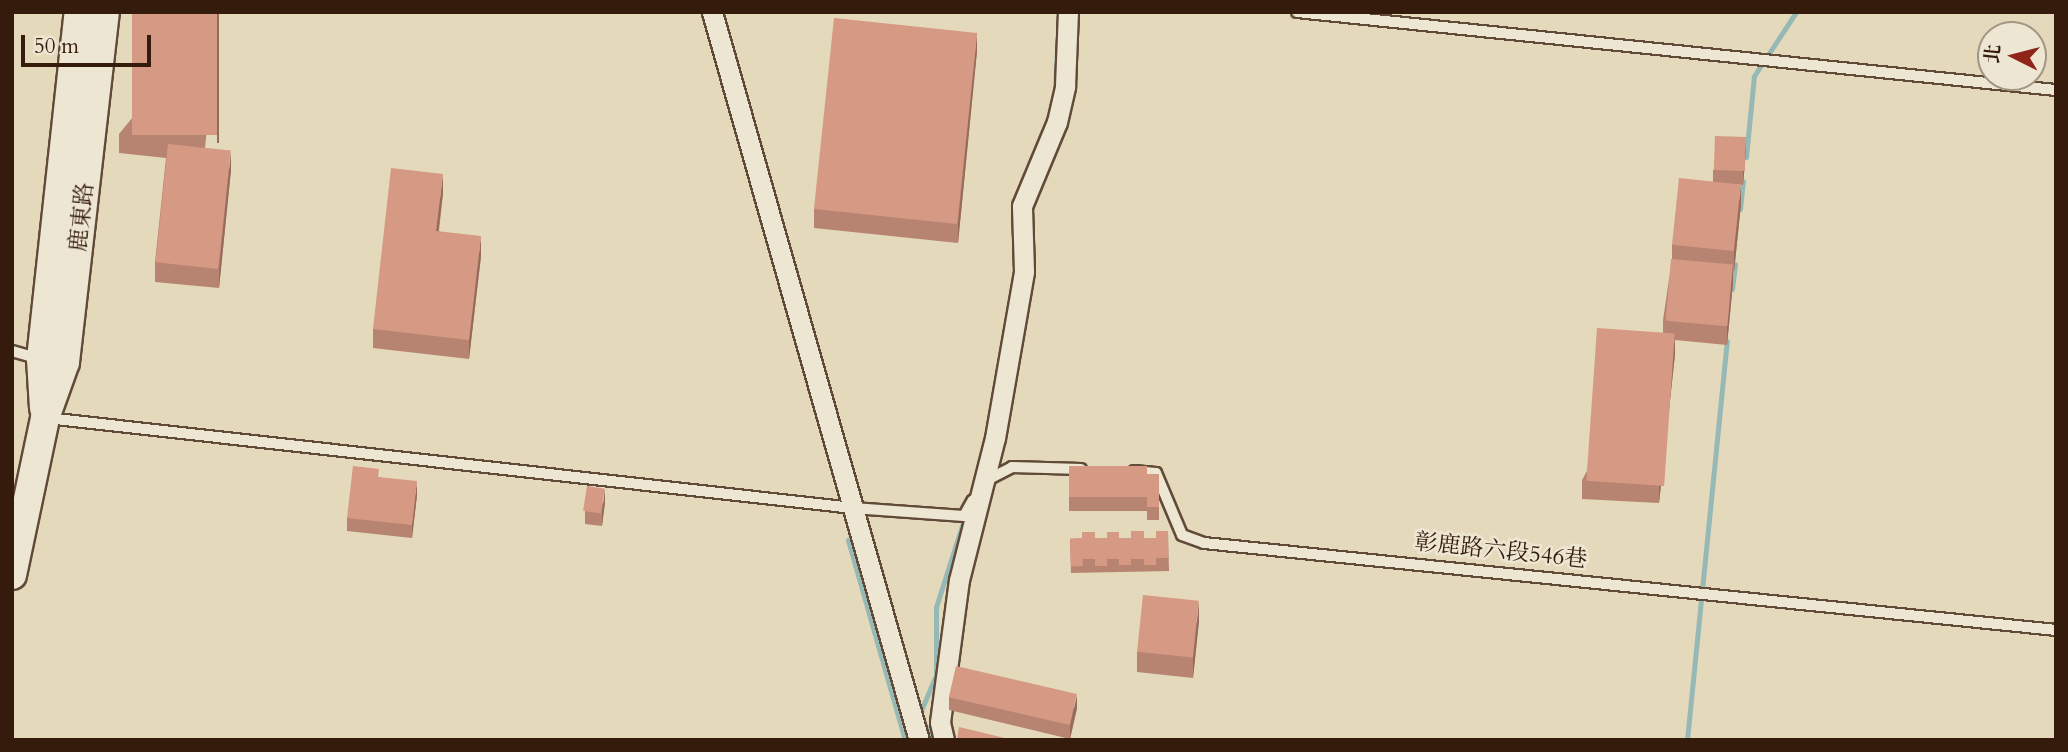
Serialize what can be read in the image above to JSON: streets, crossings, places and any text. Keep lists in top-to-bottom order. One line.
{"streets":{"street":["鹿東路"],"lane":["彰鹿路六段546巷"]},"scale_bar":"50 m","north":"left"}
